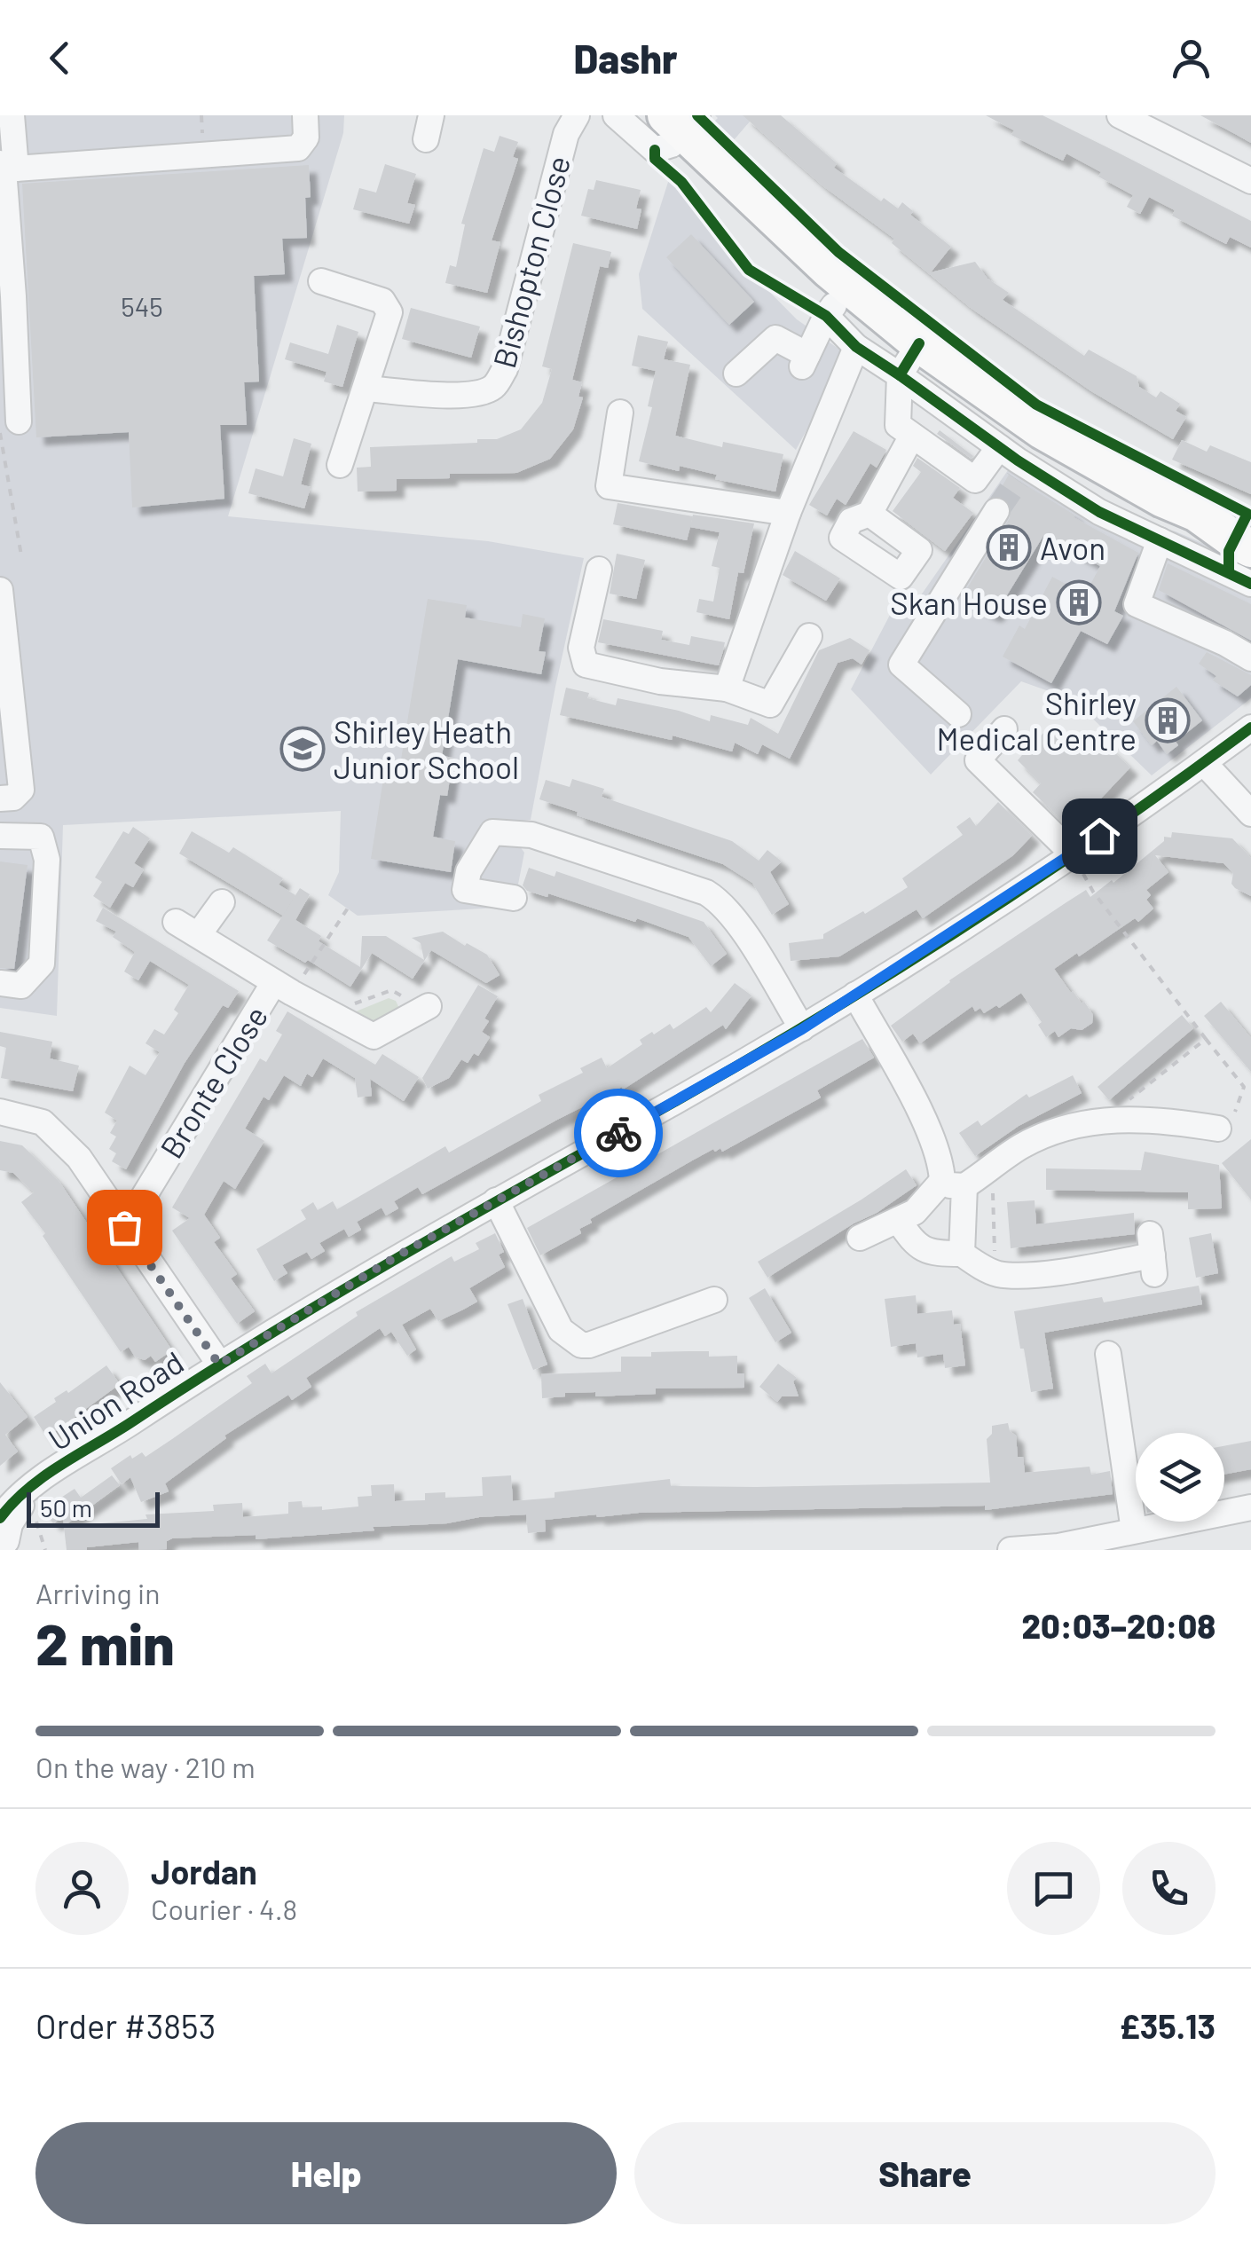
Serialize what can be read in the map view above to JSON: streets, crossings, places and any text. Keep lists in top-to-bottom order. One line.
{"streets":{"street":["Bishopton Close","Bronte Close","Union Road"]},"places":{"building":["Avon","Skan House","Shirley Medical Centre"],"school or university":["Shirley Heath Junior School"]},"house_numbers":["545"],"scale_bar":"50 m","page":{"header":"Dashr","scale":"50 m","heading":["2 min","Arriving in","20:03–20:08"],"panel":["Jordan","Courier · 4.8","Order #3853","£35.13"],"bar":"On the way · 210 m","buttons":["Help","Share"]}}
